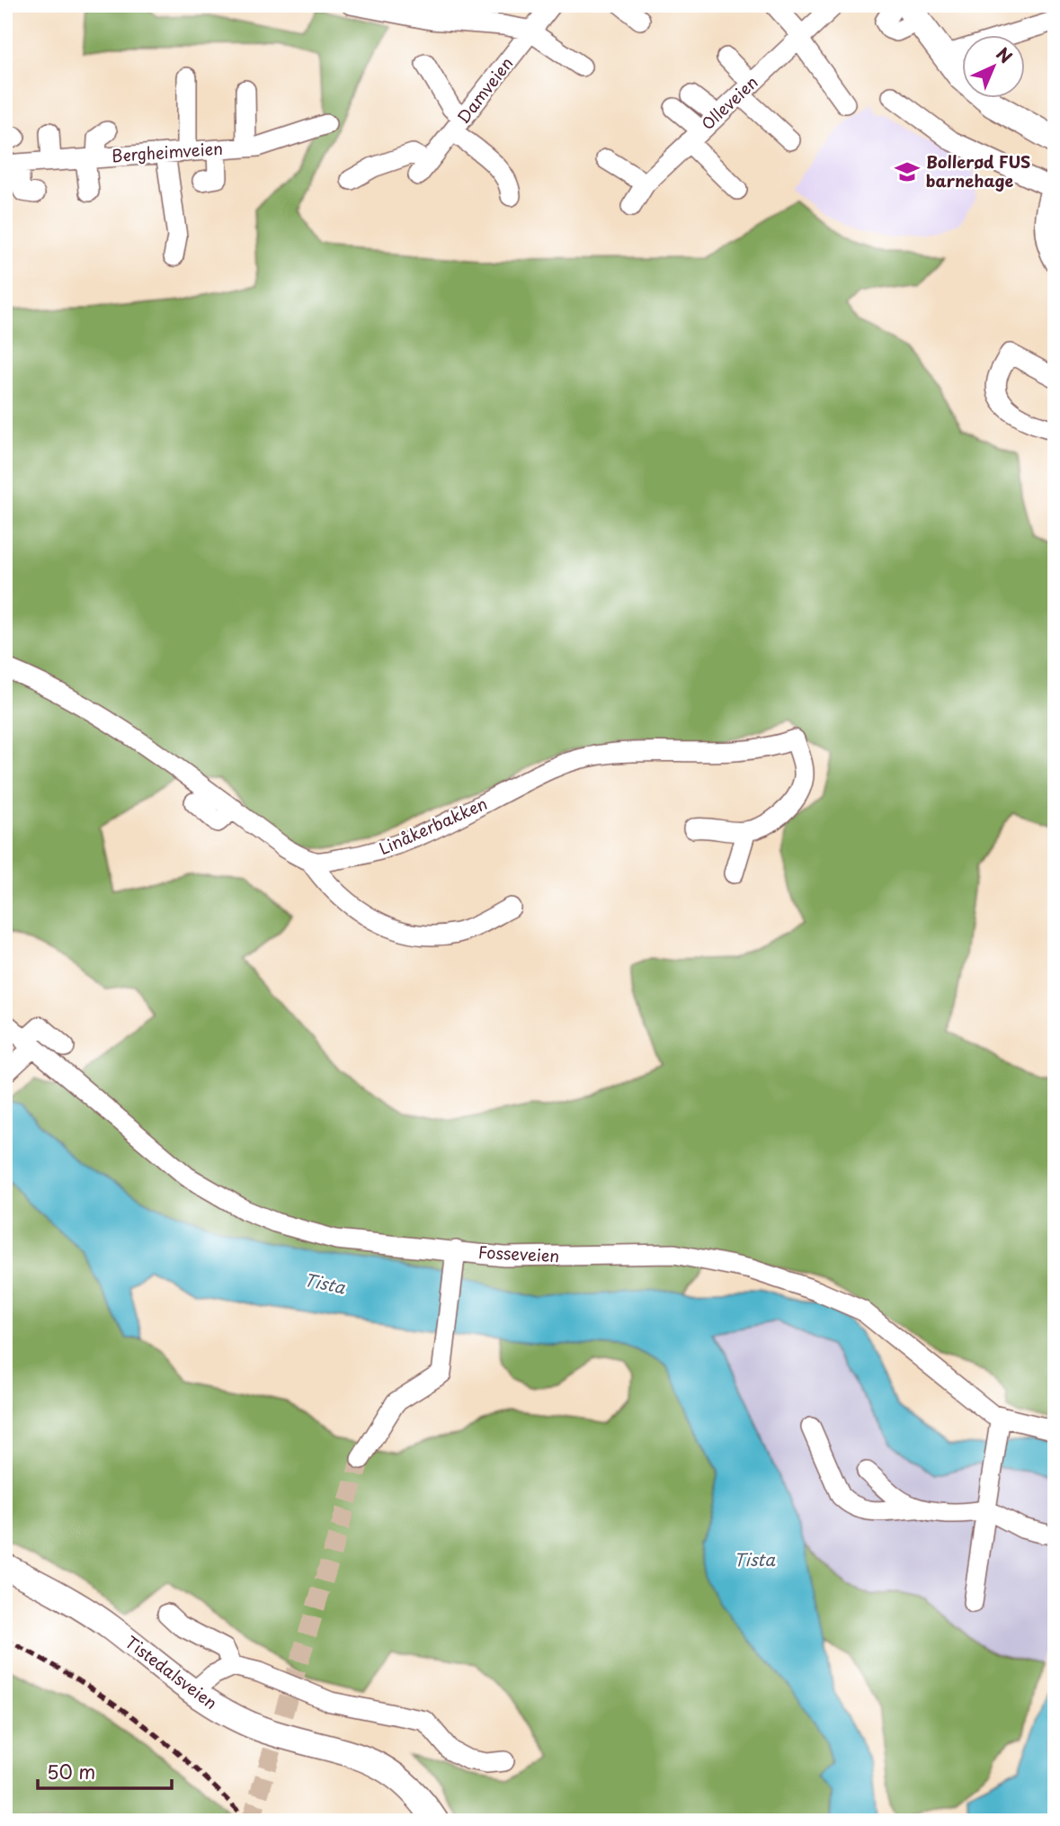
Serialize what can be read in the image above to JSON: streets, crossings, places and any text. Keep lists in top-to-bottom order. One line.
{"streets":{"main road":["Tistedalsveien"],"street":["Damveien","Olleveien","Bergheimveien","Linåkerbakken","Fosseveien"]},"water":["Tista"],"places":{"school or university":["Bollerød FUS barnehage"]},"scale_bar":"50 m","north":"top right"}
